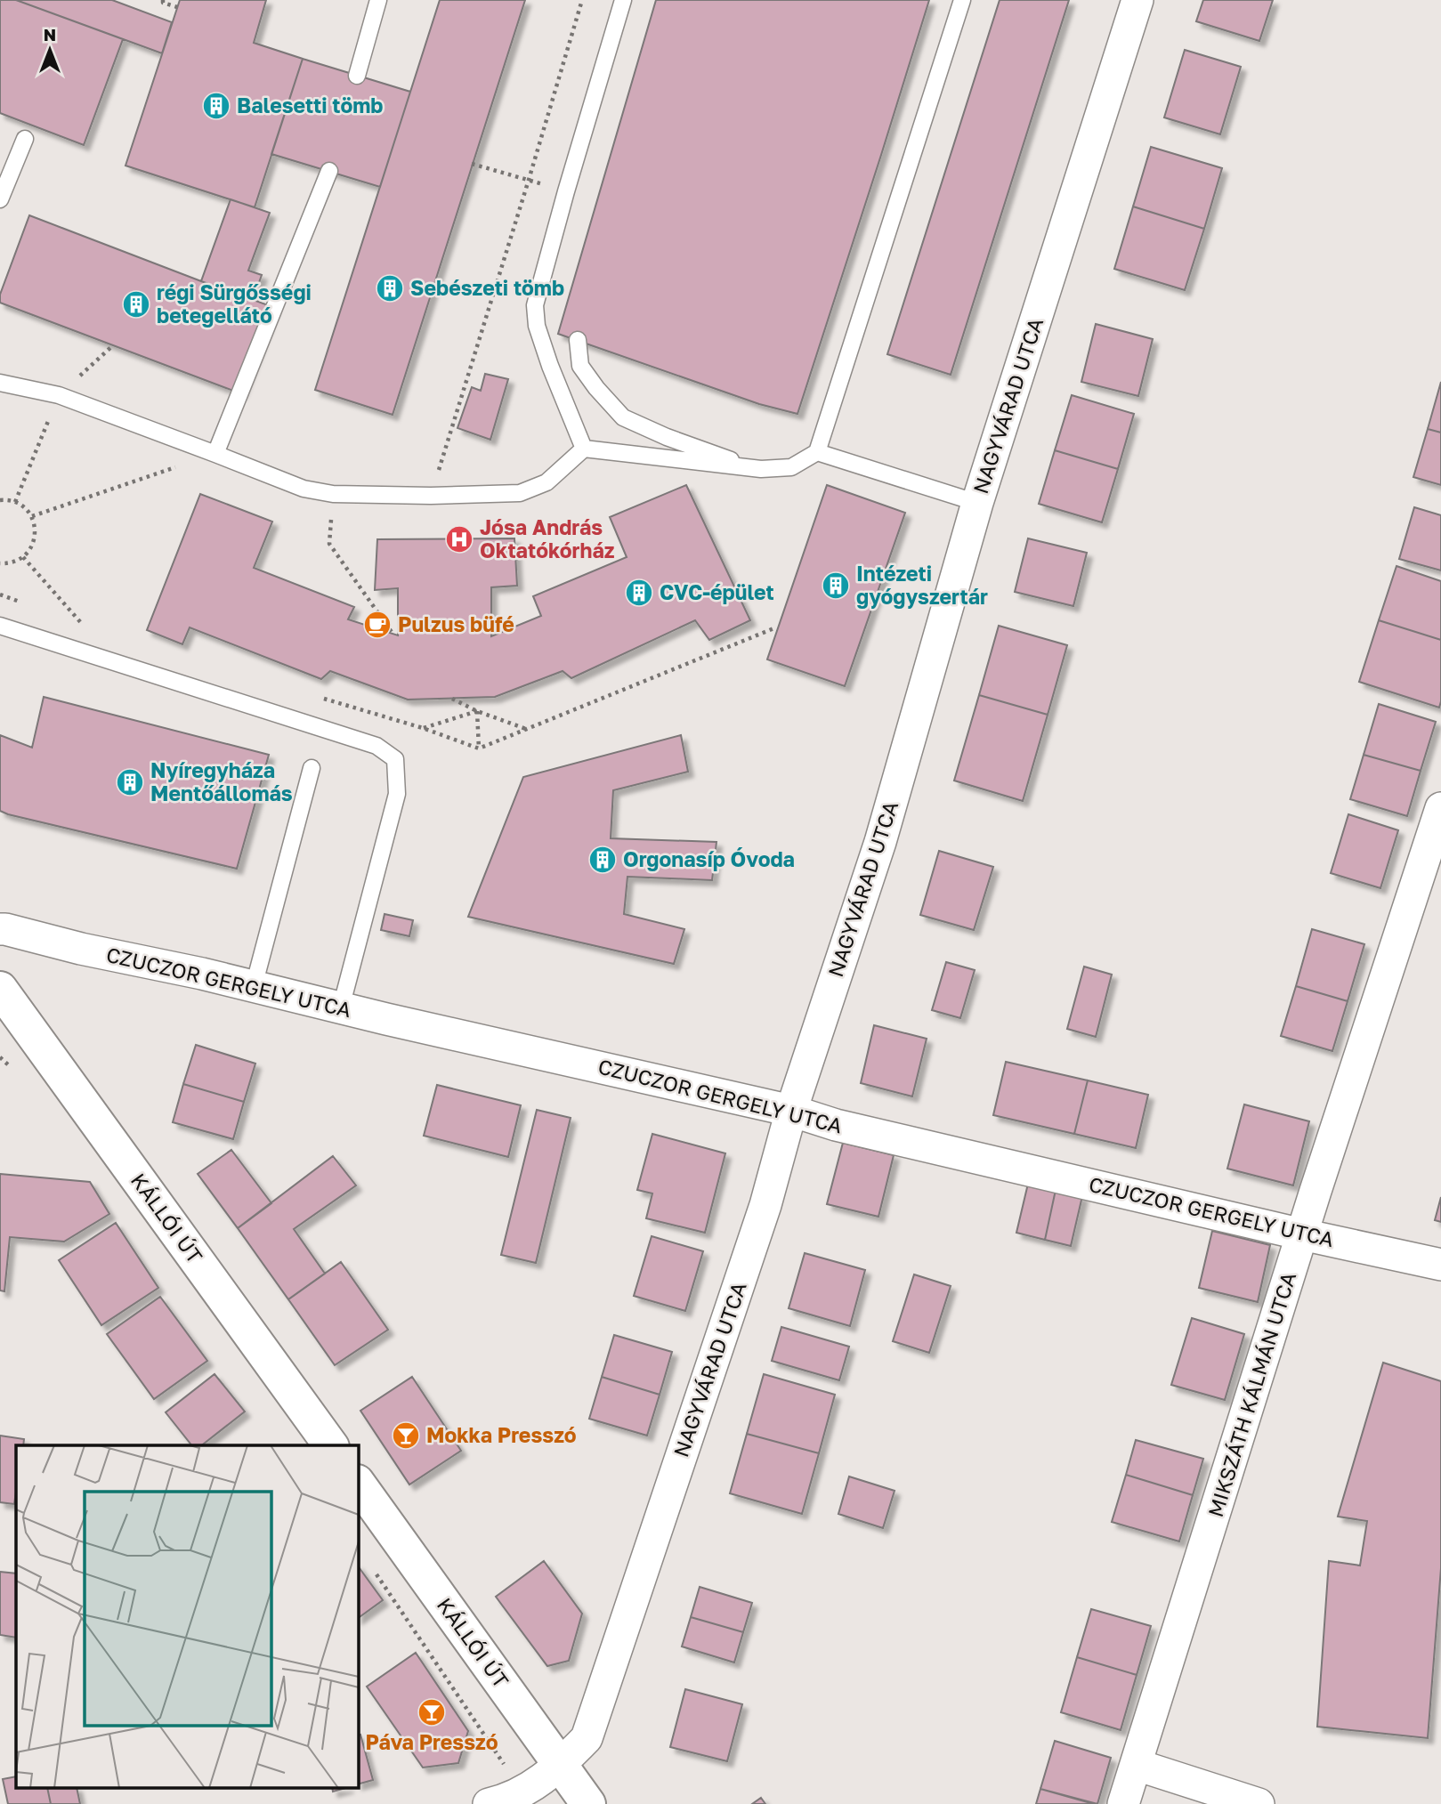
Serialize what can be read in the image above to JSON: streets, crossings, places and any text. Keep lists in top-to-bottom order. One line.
{"streets":{"main road":["KÁLLÓI ÚT"],"street":["NAGYVÁRAD UTCA","CZUCZOR GERGELY UTCA","MIKSZÁTH KÁLMÁN UTCA"]},"crossings":[["NAGYVÁRAD UTCA","CZUCZOR GERGELY UTCA"],["NAGYVÁRAD UTCA","KÁLLÓI ÚT"],["CZUCZOR GERGELY UTCA","MIKSZÁTH KÁLMÁN UTCA"]],"places":{"building":["Balesetti tömb","Sebészeti tömb","régi Sürgősségi betegellátó","Intézeti gyógyszertár","CVC-épület","Nyíregyháza Mentőállomás","Orgonasíp Óvoda"],"hospital":["Jósa András Oktatókórház"],"cafe":["Pulzus büfé"],"bar":["Mokka Presszó","Páva Presszó"]},"north":"top"}
